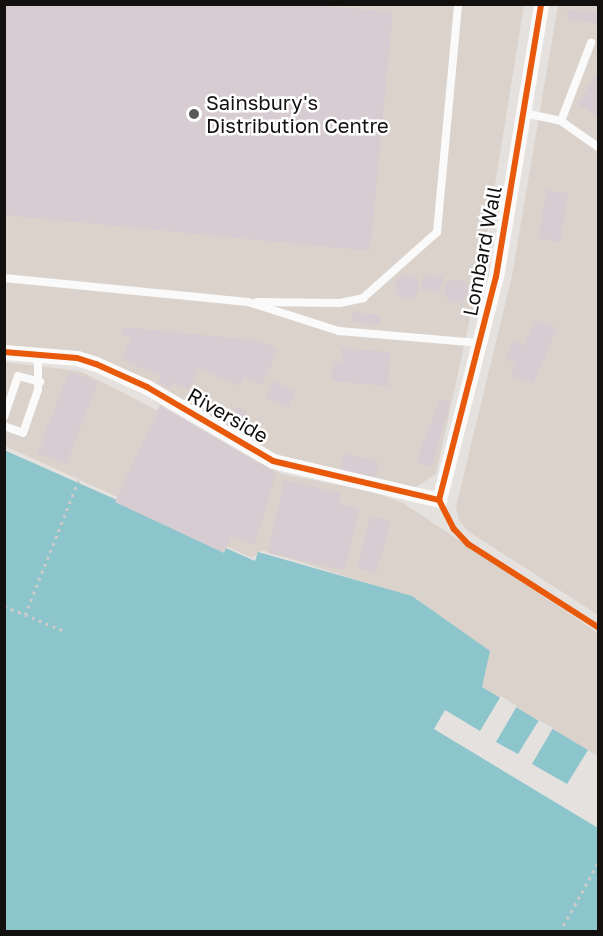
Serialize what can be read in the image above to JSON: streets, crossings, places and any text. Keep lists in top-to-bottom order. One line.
{"streets":{"street":["Lombard Wall","Riverside"]},"crossings":[["Lombard Wall","Riverside"]],"places":["Sainsbury's Distribution Centre"]}
